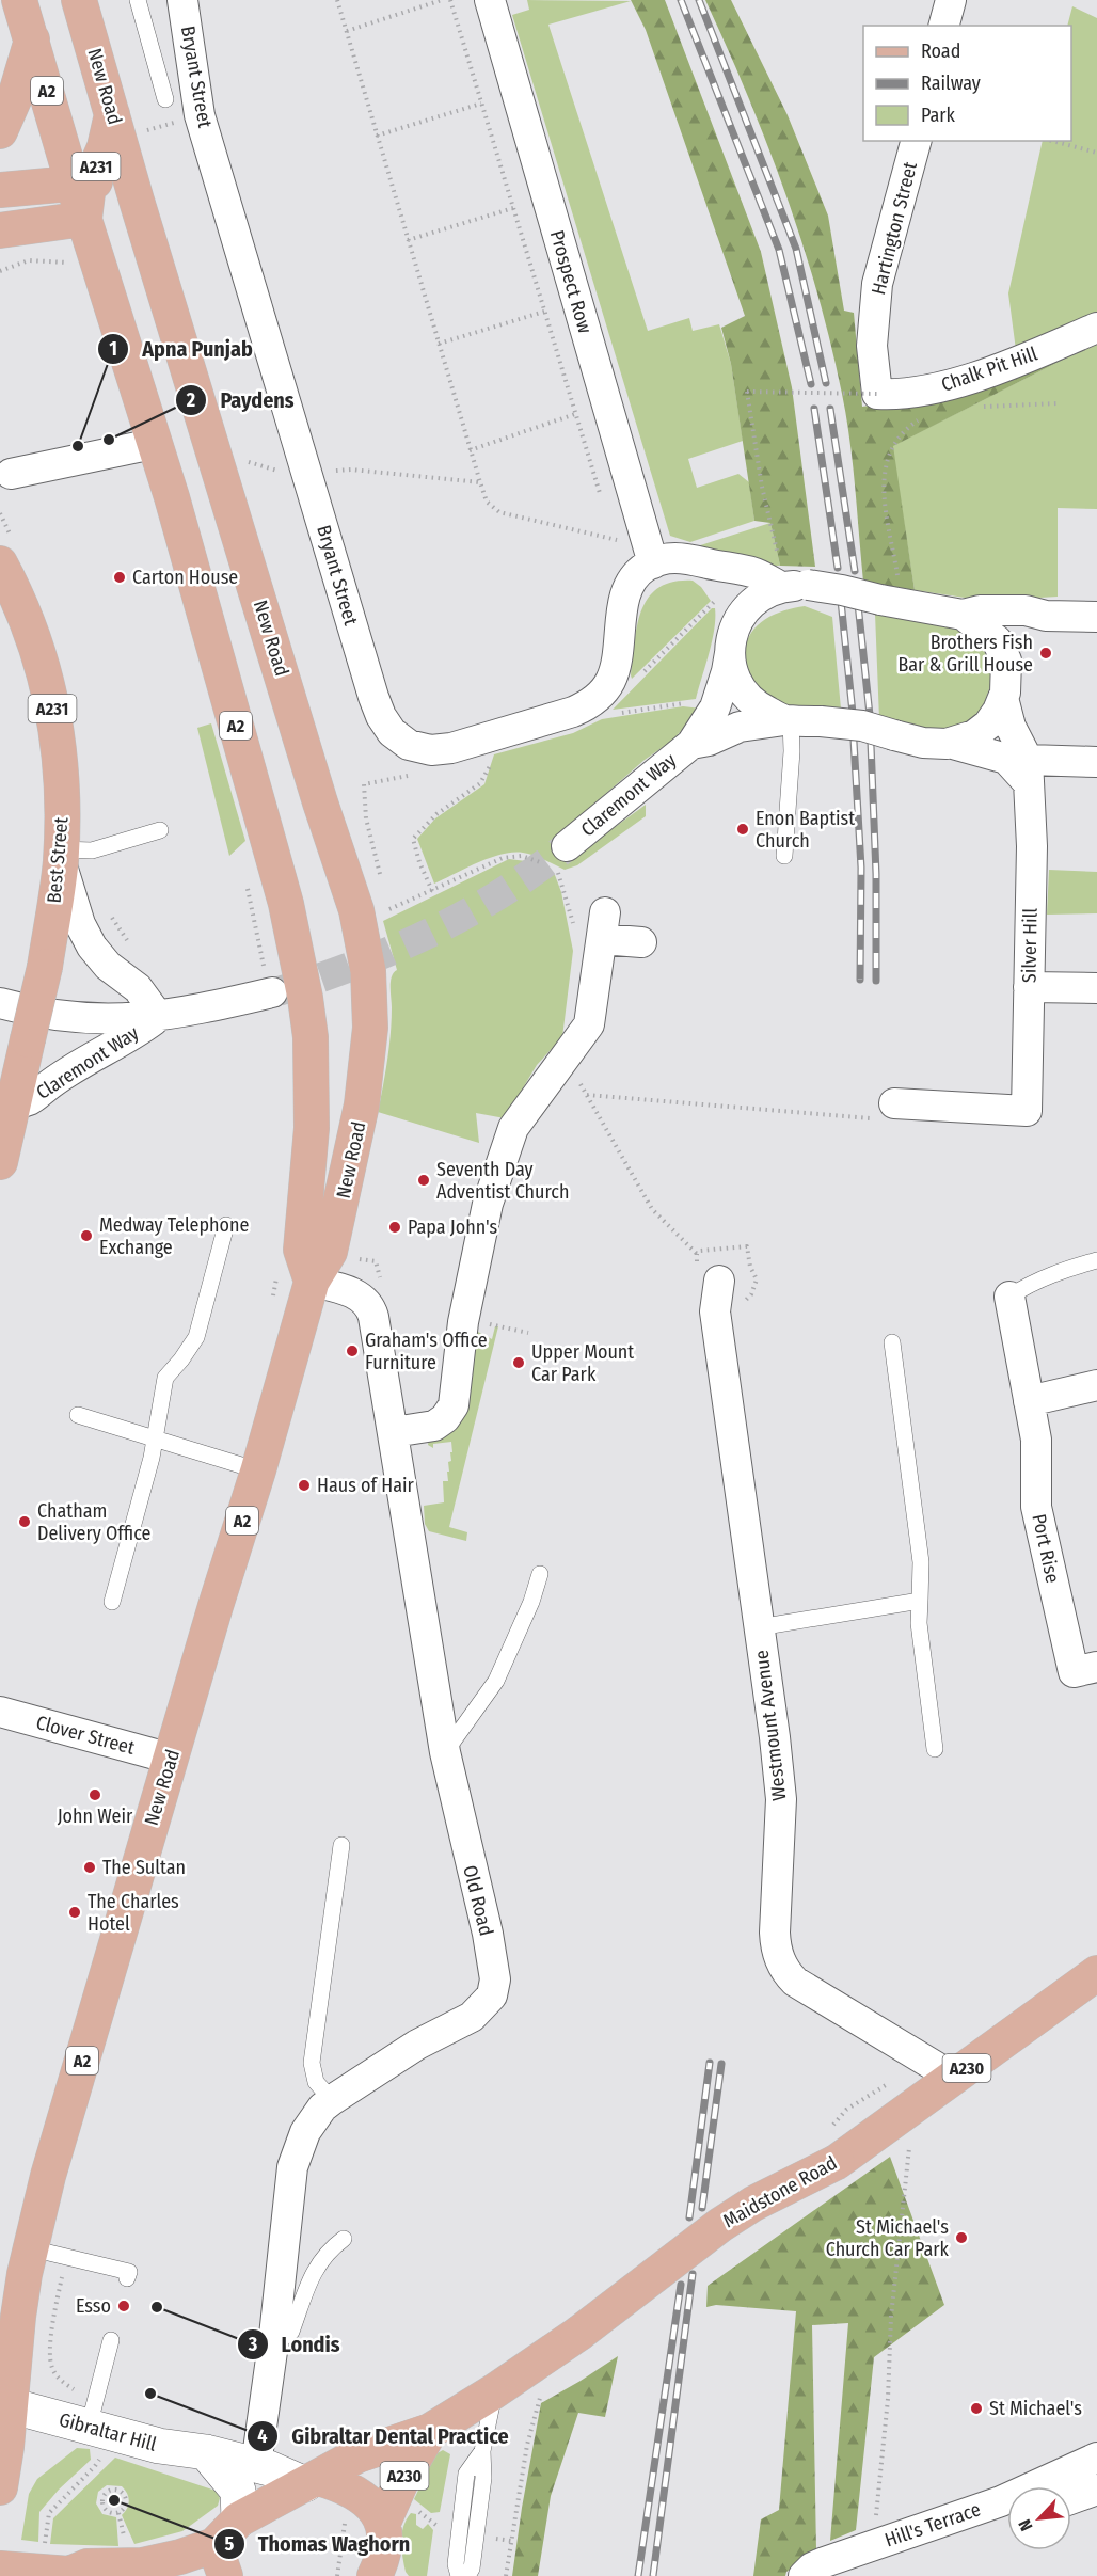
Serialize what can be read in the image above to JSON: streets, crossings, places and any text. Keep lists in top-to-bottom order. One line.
{"streets":{"main road":["New Road","A2","A231","Best Street","A230","Maidstone Road"],"street":["Bryant Street","Hartington Street","Prospect Row","Chalk Pit Hill","Claremont Way","Silver Hill","Port Rise","Westmount Avenue","Clover Street","Old Road","Gibraltar Hill","Hill's Terrace"]},"crossings":[["Bryant Street","Prospect Row"],["New Road","A231"],["New Road","Clover Street"],["New Road","Old Road"],["New Road","Gibraltar Hill"],["Hartington Street","Chalk Pit Hill"],["Claremont Way","Best Street"],["Westmount Avenue","Maidstone Road"],["Old Road","Gibraltar Hill"],["Maidstone Road","Gibraltar Hill"]],"places":["Paydens","Apna Punjab","Carton House","Brothers Fish Bar & Grill House","Enon Baptist Church","Seventh Day Adventist Church","Papa John's","Medway Telephone Exchange","Graham's Office Furniture","Upper Mount Car Park","Haus of Hair","Chatham Delivery Office","John Weir","The Sultan","The Charles Hotel","St Michael's Church Car Park","Esso","Londis","Gibraltar Dental Practice","St Michael's","Thomas Waghorn"],"legend":["Road","Railway","Park"],"north":"bottom left"}
